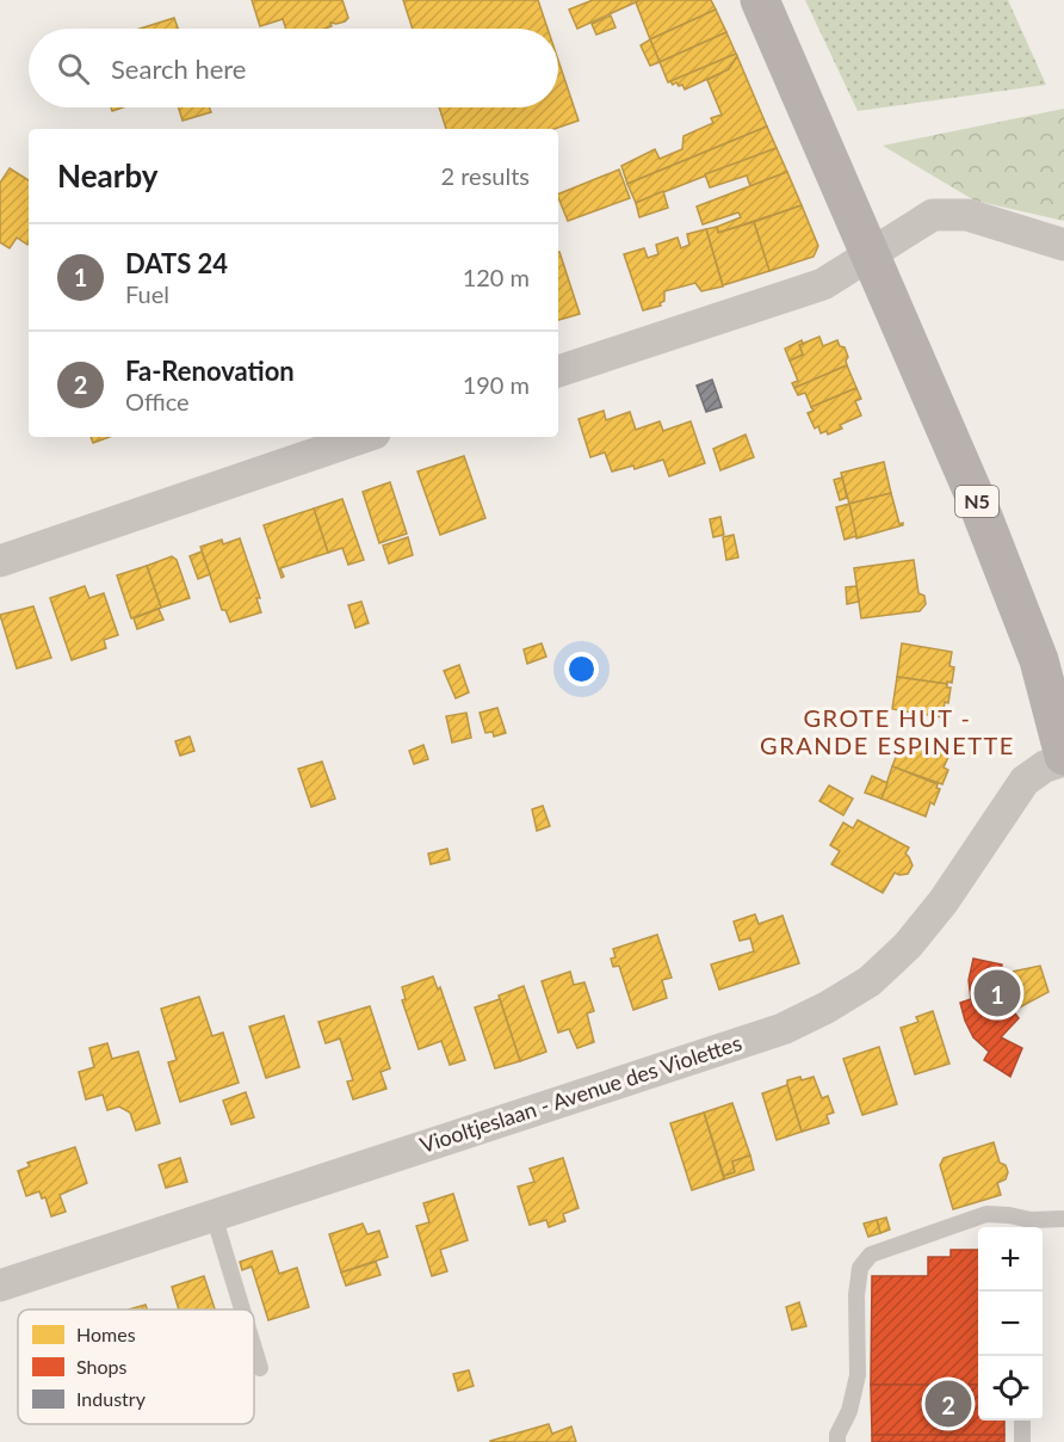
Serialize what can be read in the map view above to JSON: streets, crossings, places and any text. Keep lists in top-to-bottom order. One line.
{"streets":{"main road":["N5"],"street":["Viooltjeslaan - Avenue des Violettes"]},"crossings":[["N5","Viooltjeslaan - Avenue des Violettes"]],"districts":["GROTE HUT - GRANDE ESPINETTE"],"legend":["Homes","Shops","Industry"],"page":{"search":"Search here","heading":["Nearby","2 results"],"list":[{"mark":"1","name":"DATS 24","note":"Fuel","value":"120 m"},{"mark":"2","name":"Fa-Renovation","note":"Office","value":"190 m"}],"pins":["1","2"],"map_buttons":["+","−"]}}
